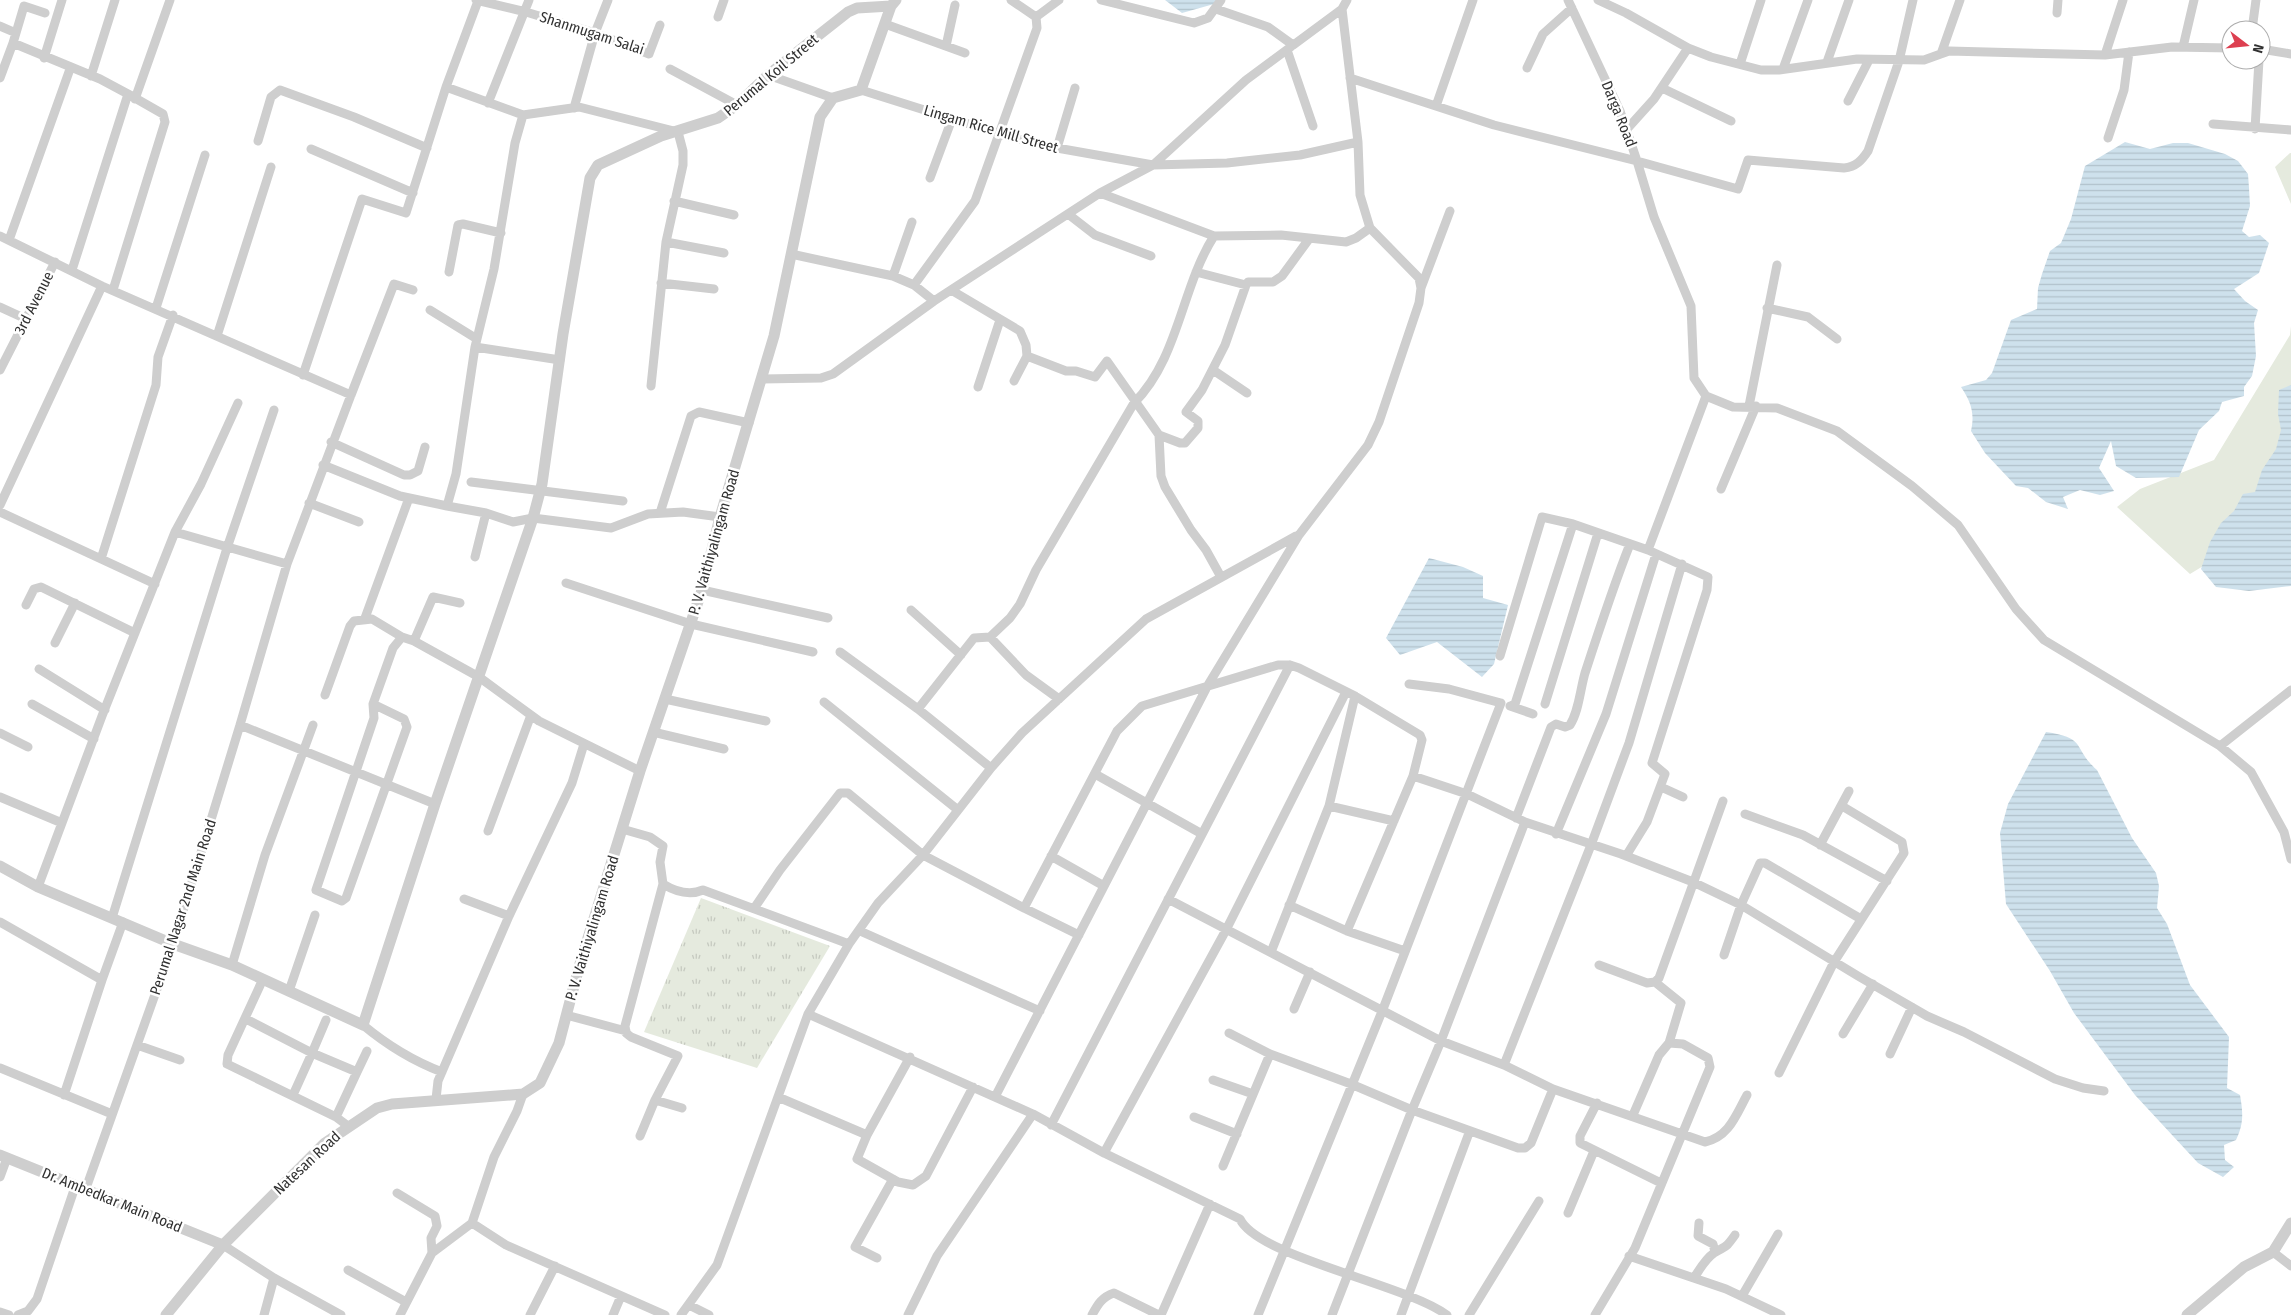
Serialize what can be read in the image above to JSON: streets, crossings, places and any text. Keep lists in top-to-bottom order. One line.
{"streets":{"street":["Shanmugam Salai","Perumal Koil Street","Darga Road","Lingam Rice Mill Street","3rd Avenue","P. V. Vaithiyalingam Road","Perumal Nagar 2nd Main Road","Natesan Road","Dr. Ambedkar Main Road"]},"crossings":[["P. V. Vaithiyalingam Road","Natesan Road"],["Perumal Nagar 2nd Main Road","Dr. Ambedkar Main Road"],["Natesan Road","Dr. Ambedkar Main Road"]],"north":"right"}
